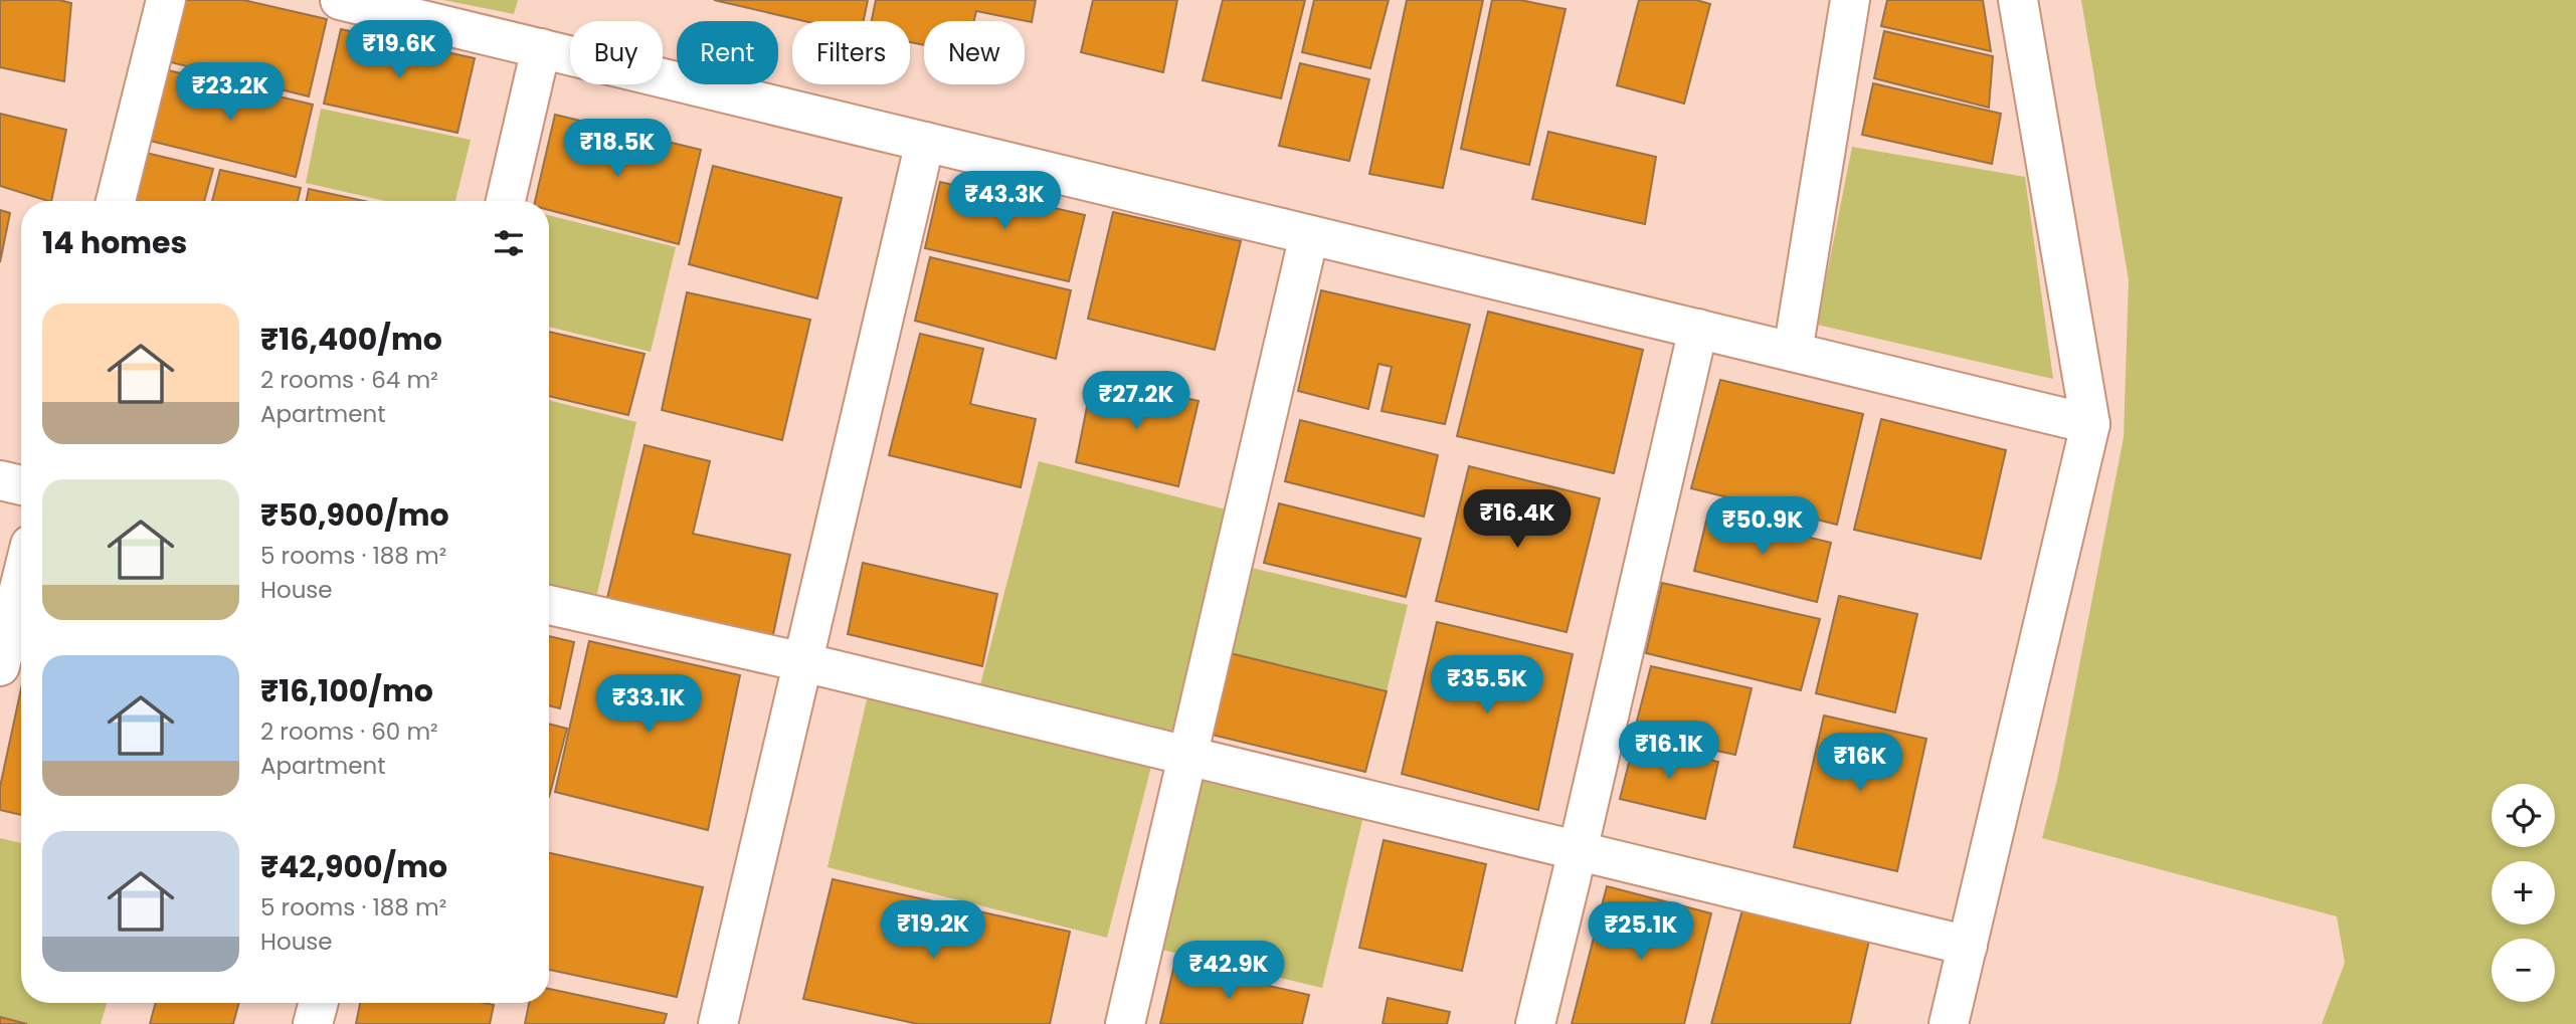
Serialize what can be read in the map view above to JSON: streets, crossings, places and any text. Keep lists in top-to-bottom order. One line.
{"page":{"price":["₹19.6K","₹23.2K","₹18.5K","₹43.3K","₹27.2K","₹16.4K","₹50.9K","₹35.5K","₹33.1K","₹16.1K","₹16K","₹19.2K","₹25.1K","₹42.9K"],"chip":["Buy","Rent","Filters","New"],"heading":"14 homes","list":[{"name":"₹16,400/mo","note":"2 rooms · 64 m² · Apartment"},{"name":"₹50,900/mo","note":"5 rooms · 188 m² · House"},{"name":"₹16,100/mo","note":"2 rooms · 60 m² · Apartment"},{"name":"₹42,900/mo","note":"5 rooms · 188 m² · House"}],"map_buttons":["+","−"]}}
